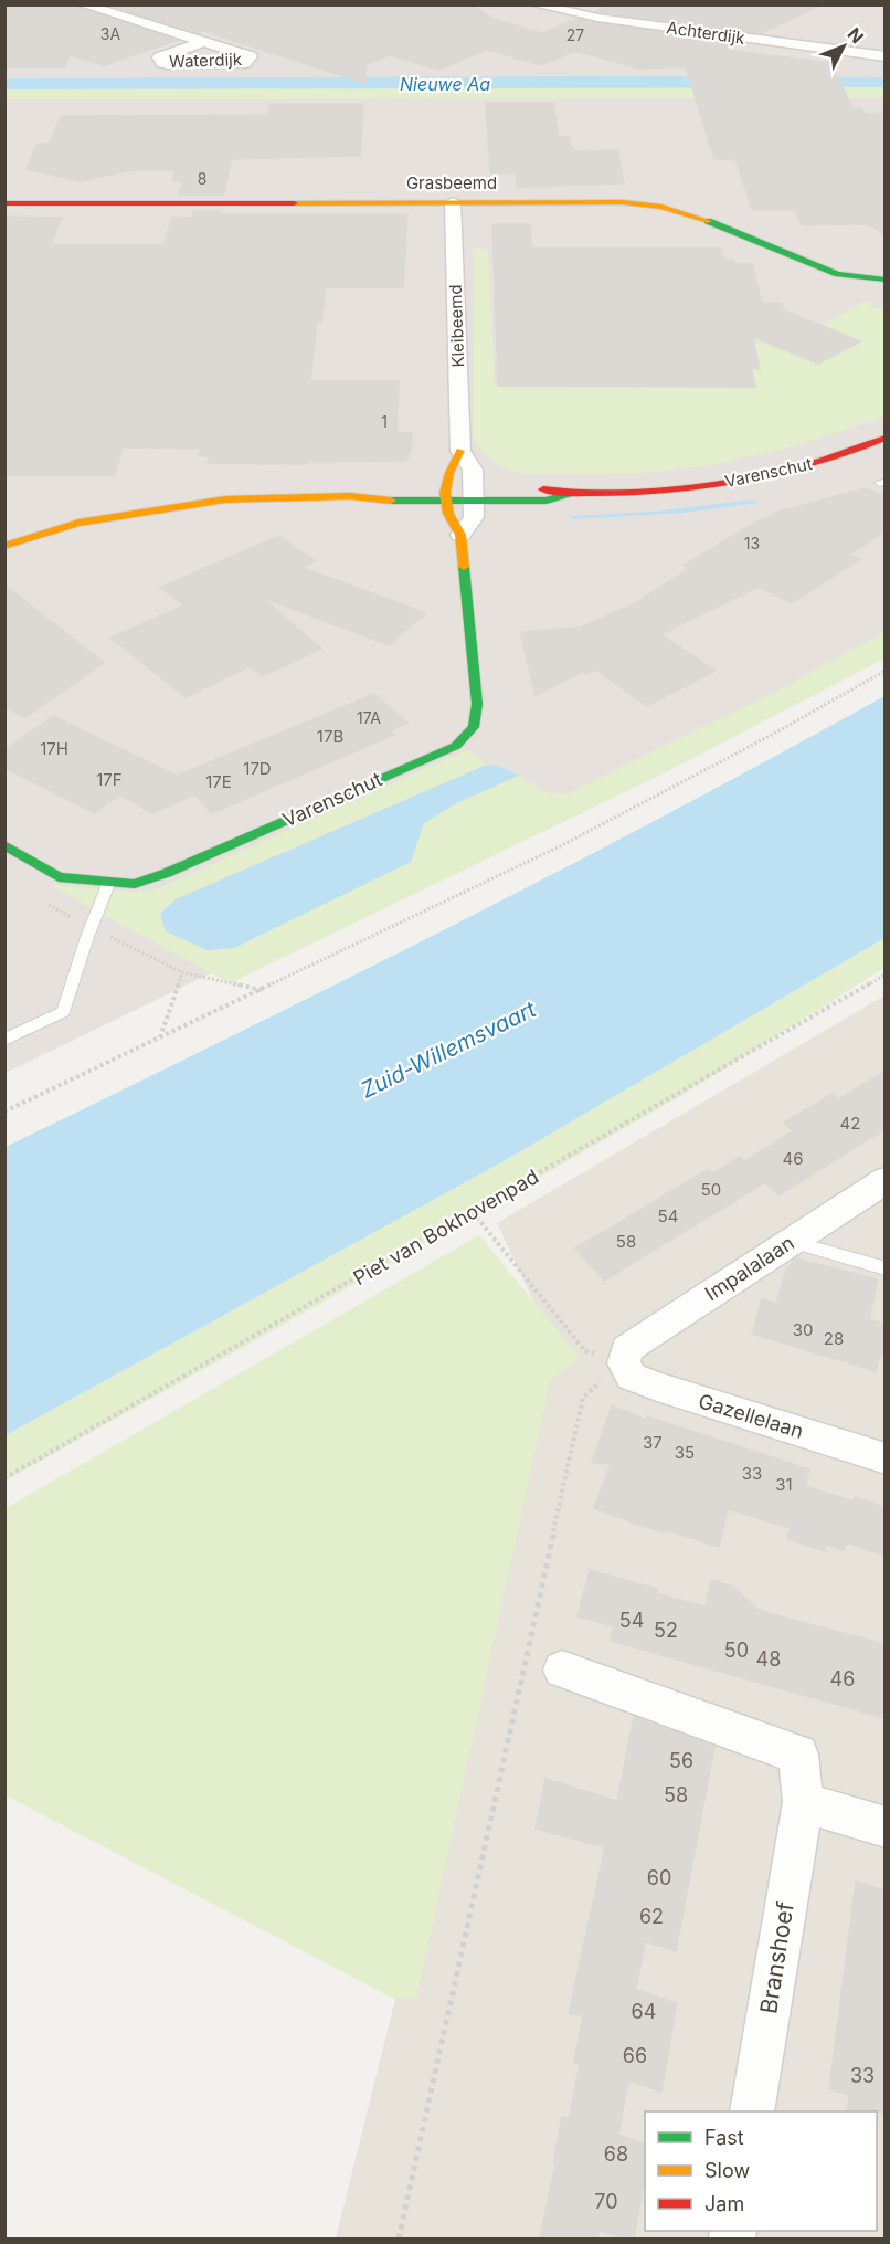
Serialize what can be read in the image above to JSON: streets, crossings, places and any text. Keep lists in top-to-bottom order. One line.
{"streets":{"street":["Achterdijk","Waterdijk","Grasbeemd","Kleibeemd","Varenschut","Impalalaan","Gazellelaan","Branshoef"],"path":["Piet van Bokhovenpad"]},"crossings":[["Grasbeemd","Kleibeemd"],["Kleibeemd","Varenschut"],["Impalalaan","Gazellelaan"]],"water":["Nieuwe Aa","Zuid-Willemsvaart"],"house_numbers":["3A","27","8","1","13","17A","17B","17H","17D","17F","17E","42","46","50","54","58","30","28","37","35","33","31","54","52","50","48","46","56","58","60","62","64","66","33","68","70"],"legend":["Fast","Slow","Jam"],"north":"top right"}
